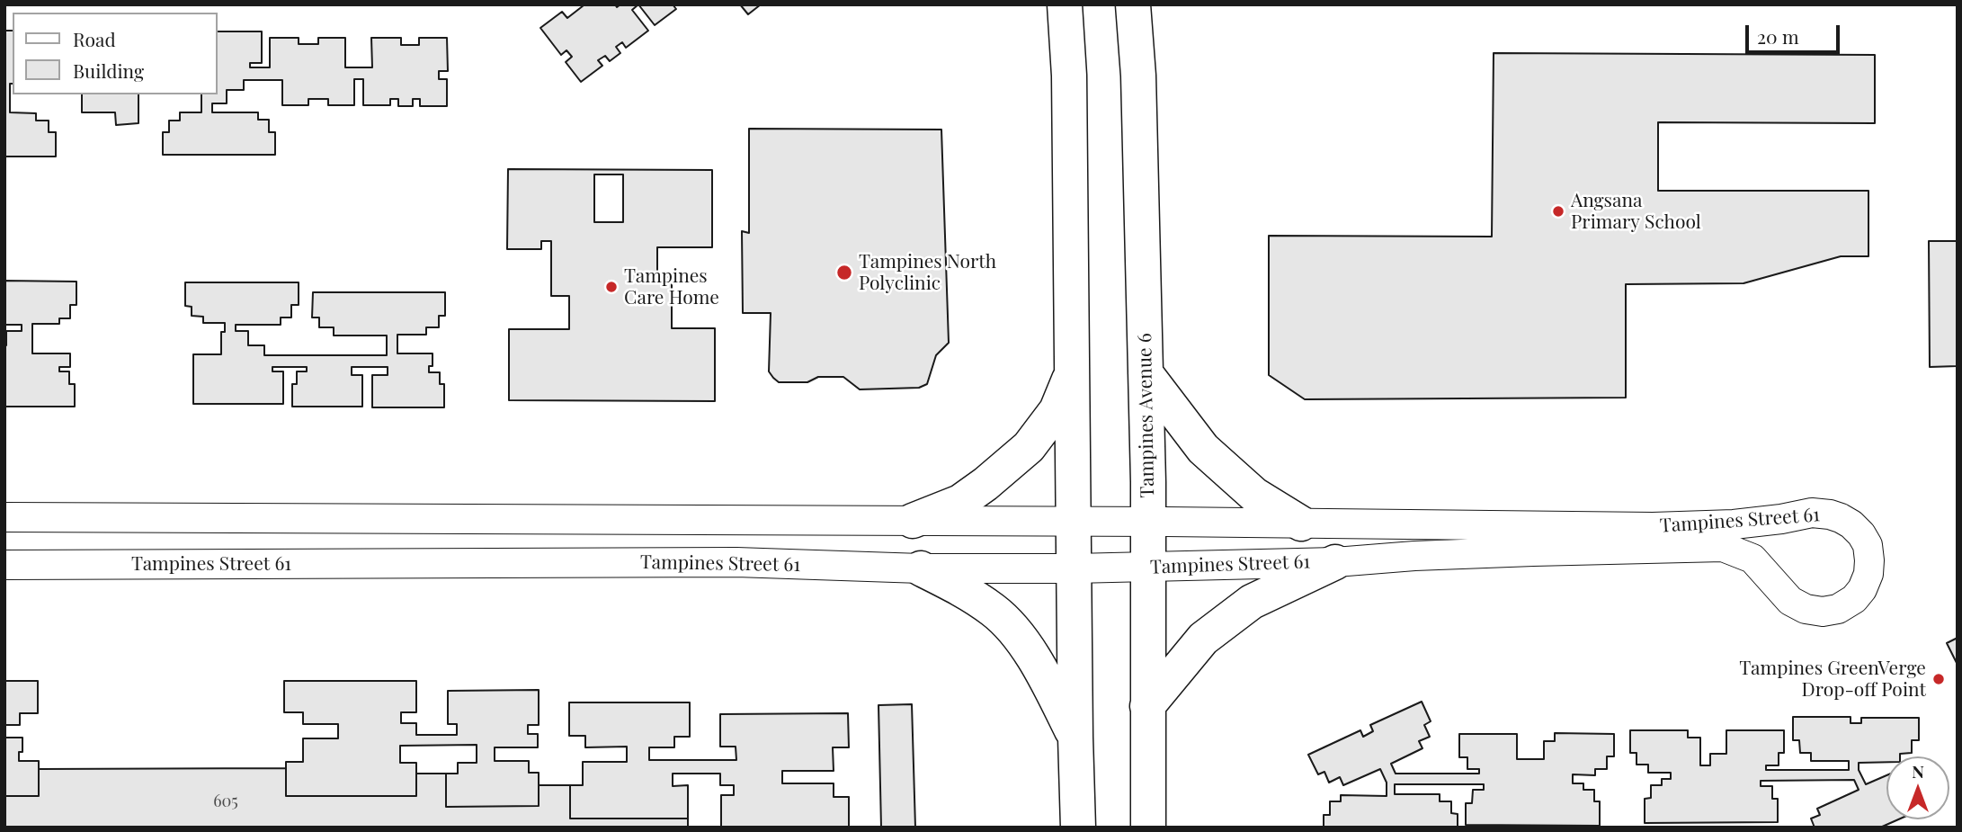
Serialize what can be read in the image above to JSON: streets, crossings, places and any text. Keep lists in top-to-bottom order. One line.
{"streets":{"street":["Tampines Avenue 6","Tampines Street 61"]},"crossings":[["Tampines Avenue 6","Tampines Street 61"]],"places":["Angsana Primary School","Tampines North Polyclinic","Tampines Care Home","Tampines GreenVerge Drop-off Point"],"house_numbers":["605"],"legend":["Road","Building"],"scale_bar":"20 m","north":"top"}
